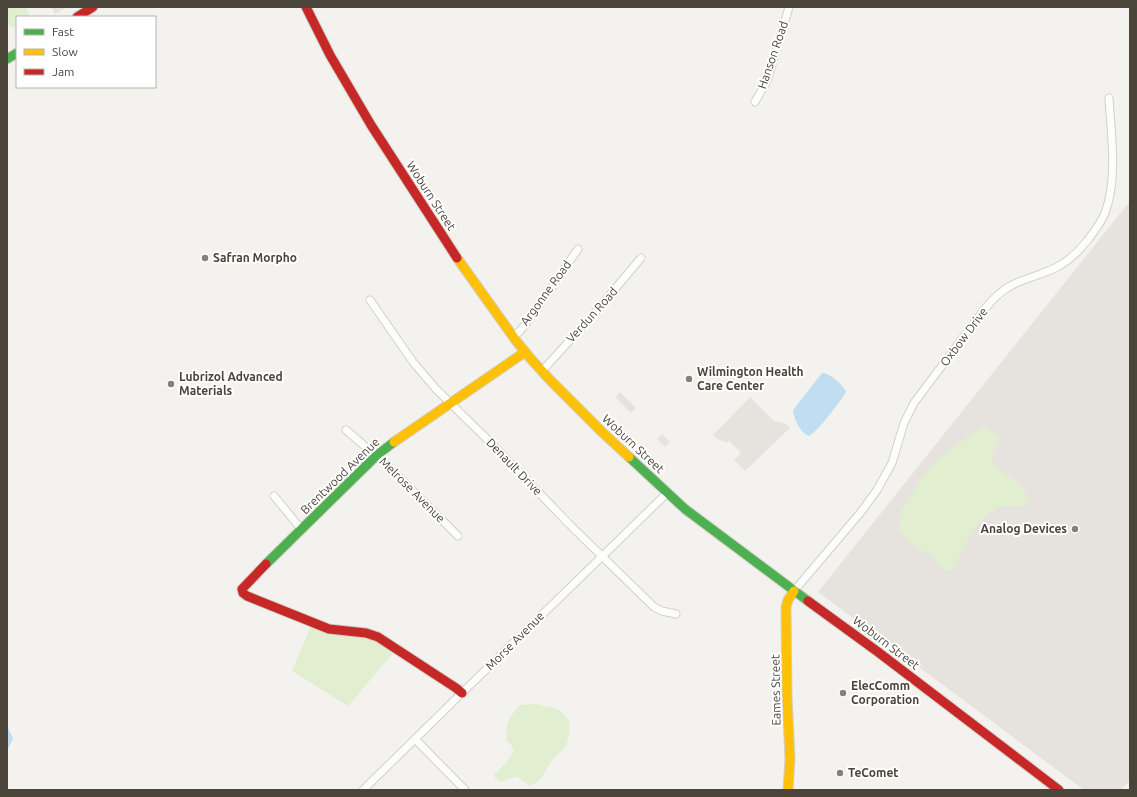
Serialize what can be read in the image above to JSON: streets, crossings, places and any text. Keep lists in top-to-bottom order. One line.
{"streets":{"main road":["Woburn Street","Brentwood Avenue","Eames Street"],"street":["Hanson Road","Argonne Road","Verdun Road","Oxbow Drive","Denault Drive","Melrose Avenue","Morse Avenue"]},"crossings":[["Woburn Street","Argonne Road"],["Woburn Street","Verdun Road"],["Woburn Street","Oxbow Drive"],["Woburn Street","Brentwood Avenue"],["Woburn Street","Morse Avenue"],["Woburn Street","Eames Street"],["Oxbow Drive","Eames Street"],["Denault Drive","Brentwood Avenue"],["Denault Drive","Morse Avenue"],["Brentwood Avenue","Melrose Avenue"],["Brentwood Avenue","Morse Avenue"]],"places":["Safran Morpho","Wilmington Health Care Center","Lubrizol Advanced Materials","Analog Devices","ElecComm Corporation","TeComet"],"legend":["Fast","Slow","Jam"]}
